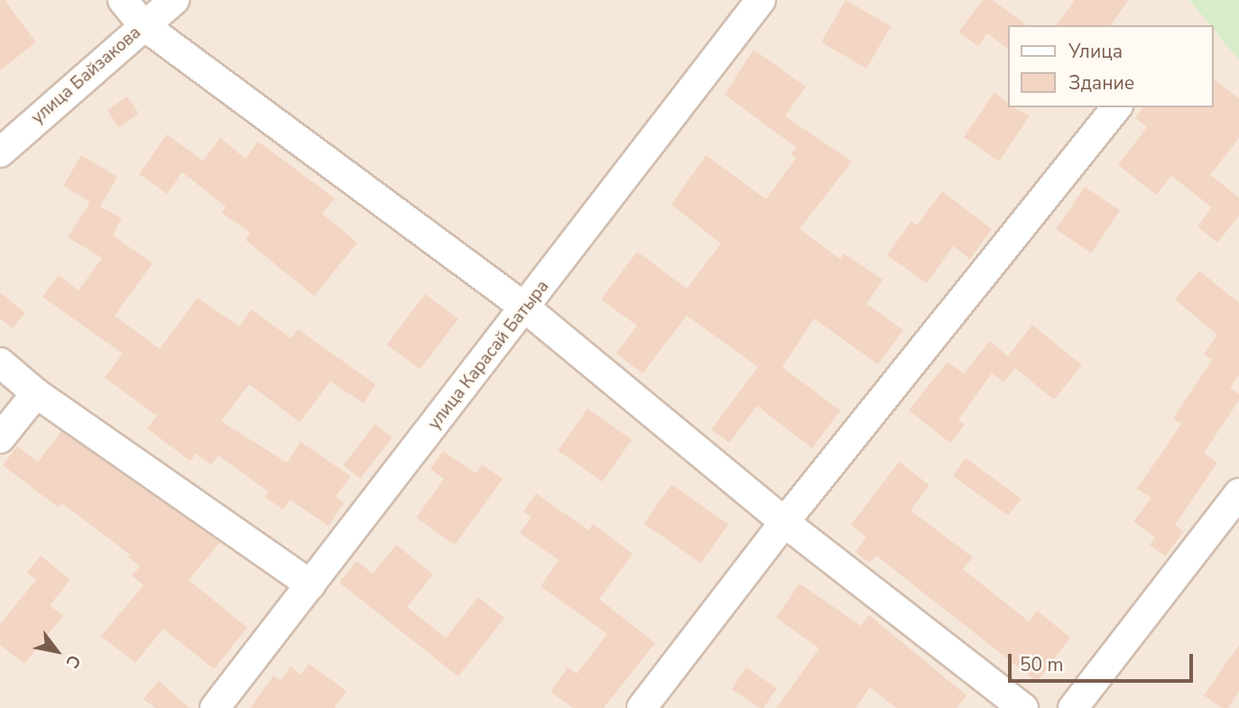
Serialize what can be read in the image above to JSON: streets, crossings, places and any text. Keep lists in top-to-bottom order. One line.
{"streets":{"street":["улица Байзакова","улица Карасай Батыра"]},"legend":["Улица","Здание"],"scale_bar":"50 m","north":"bottom right"}
